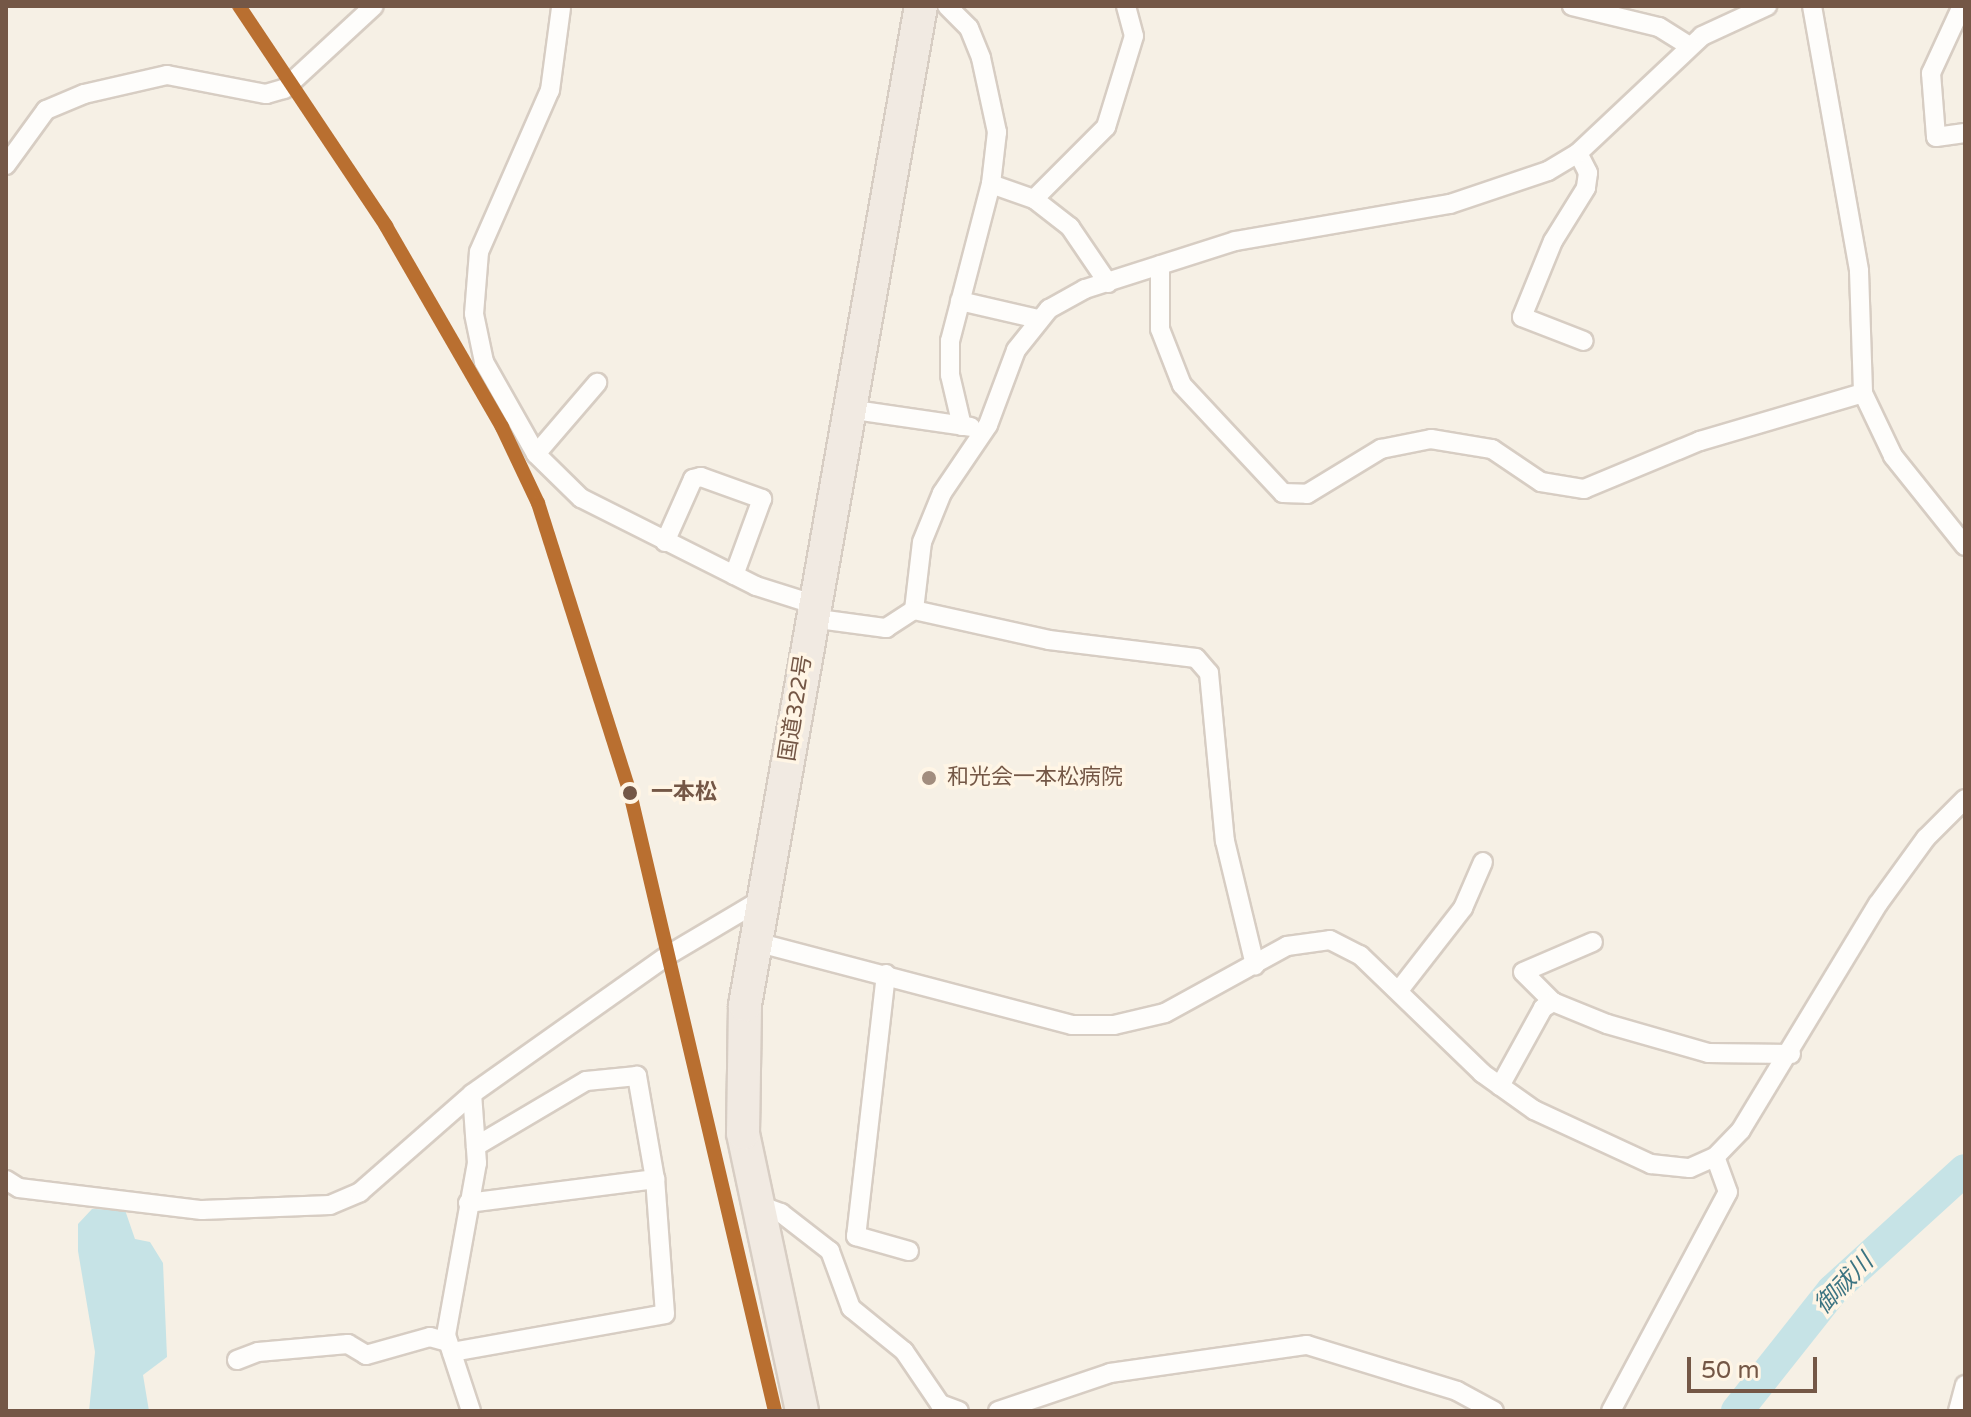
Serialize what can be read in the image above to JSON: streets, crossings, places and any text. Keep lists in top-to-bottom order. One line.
{"streets":{"highway":["国道322号"]},"water":["御祓川"],"places":["和光会一本松病院","一本松"],"scale_bar":"50 m"}
